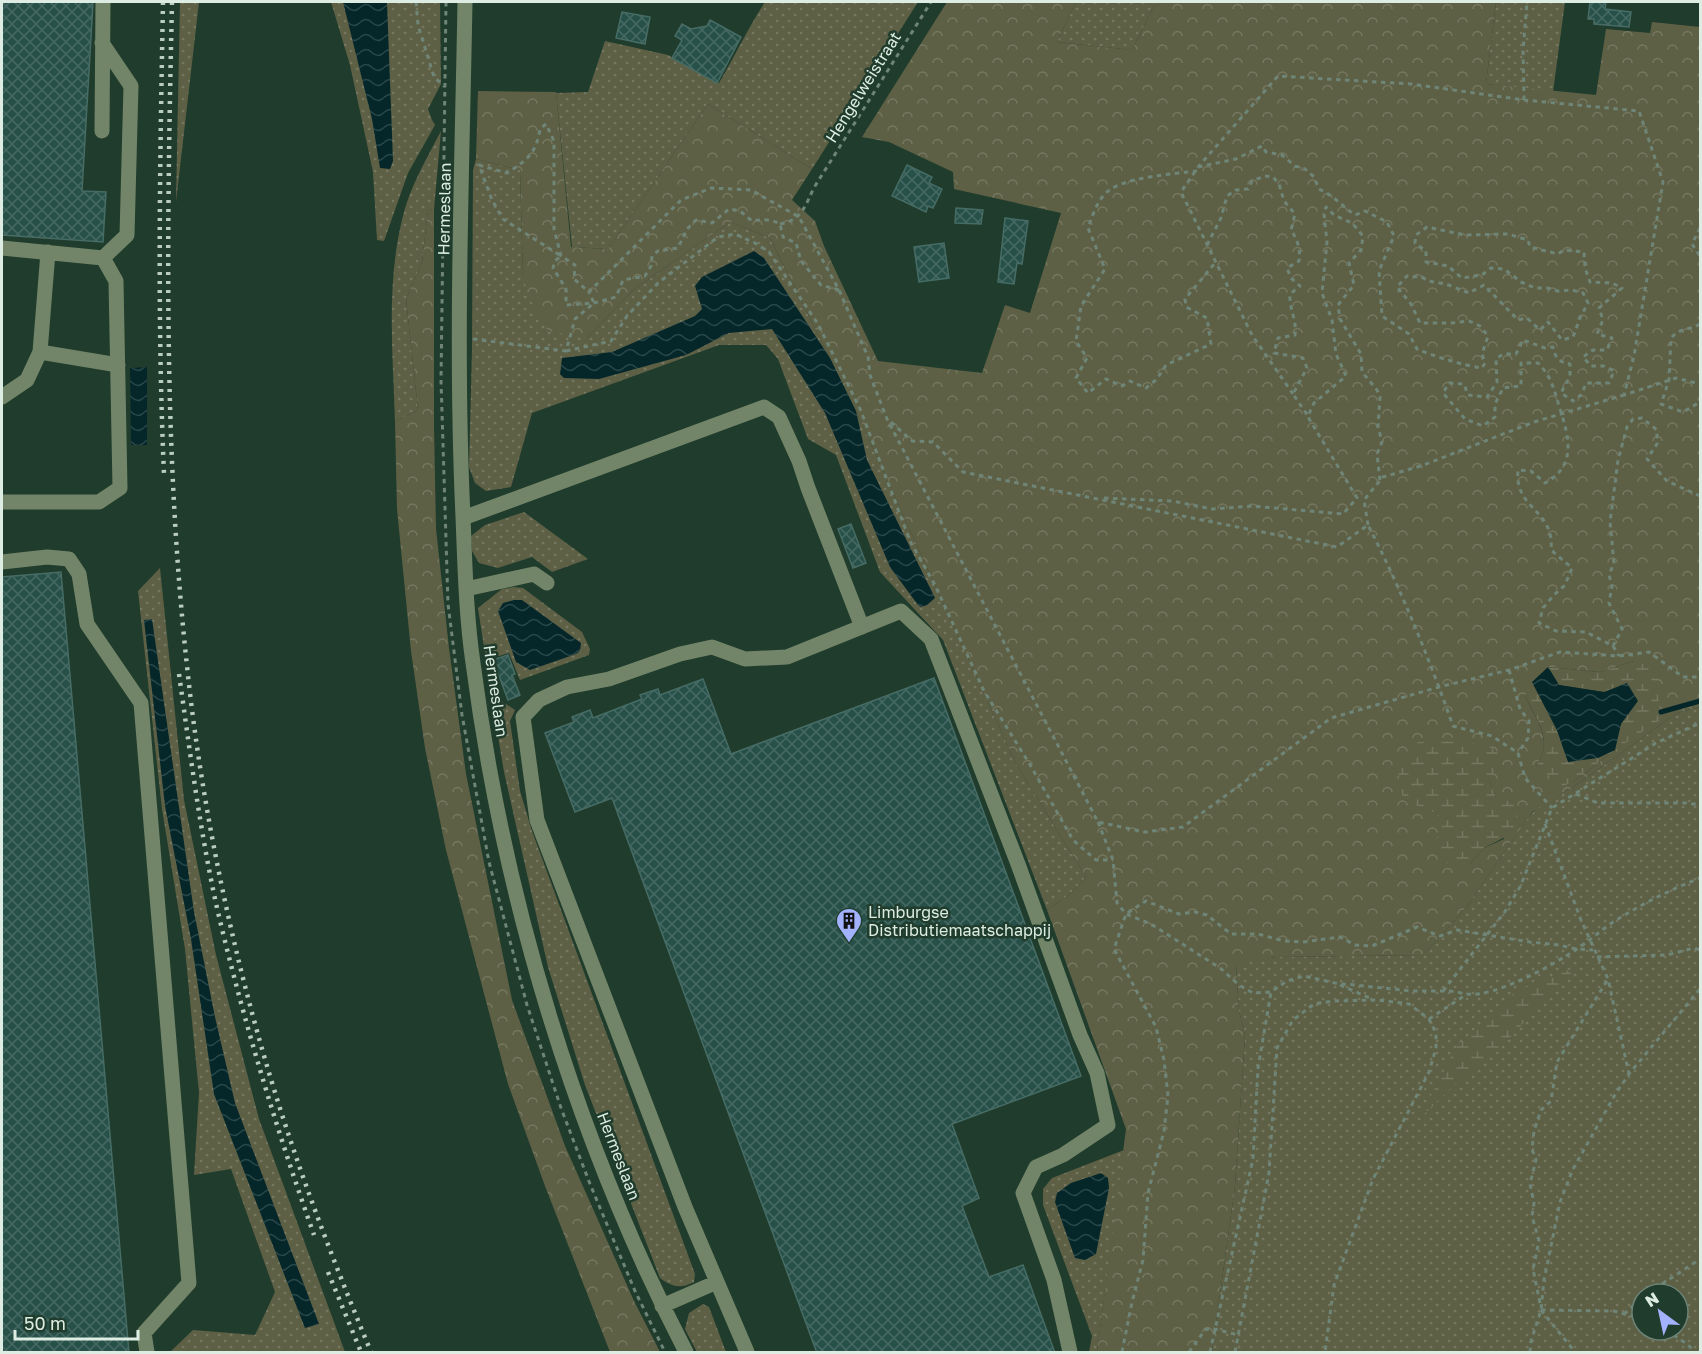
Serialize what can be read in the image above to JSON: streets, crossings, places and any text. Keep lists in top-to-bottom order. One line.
{"streets":{"street":["Hermeslaan"],"path":["Hengelweistraat"]},"places":{"building":["Limburgse Distributiemaatschappij"]},"scale_bar":"50 m","north":"top left"}
